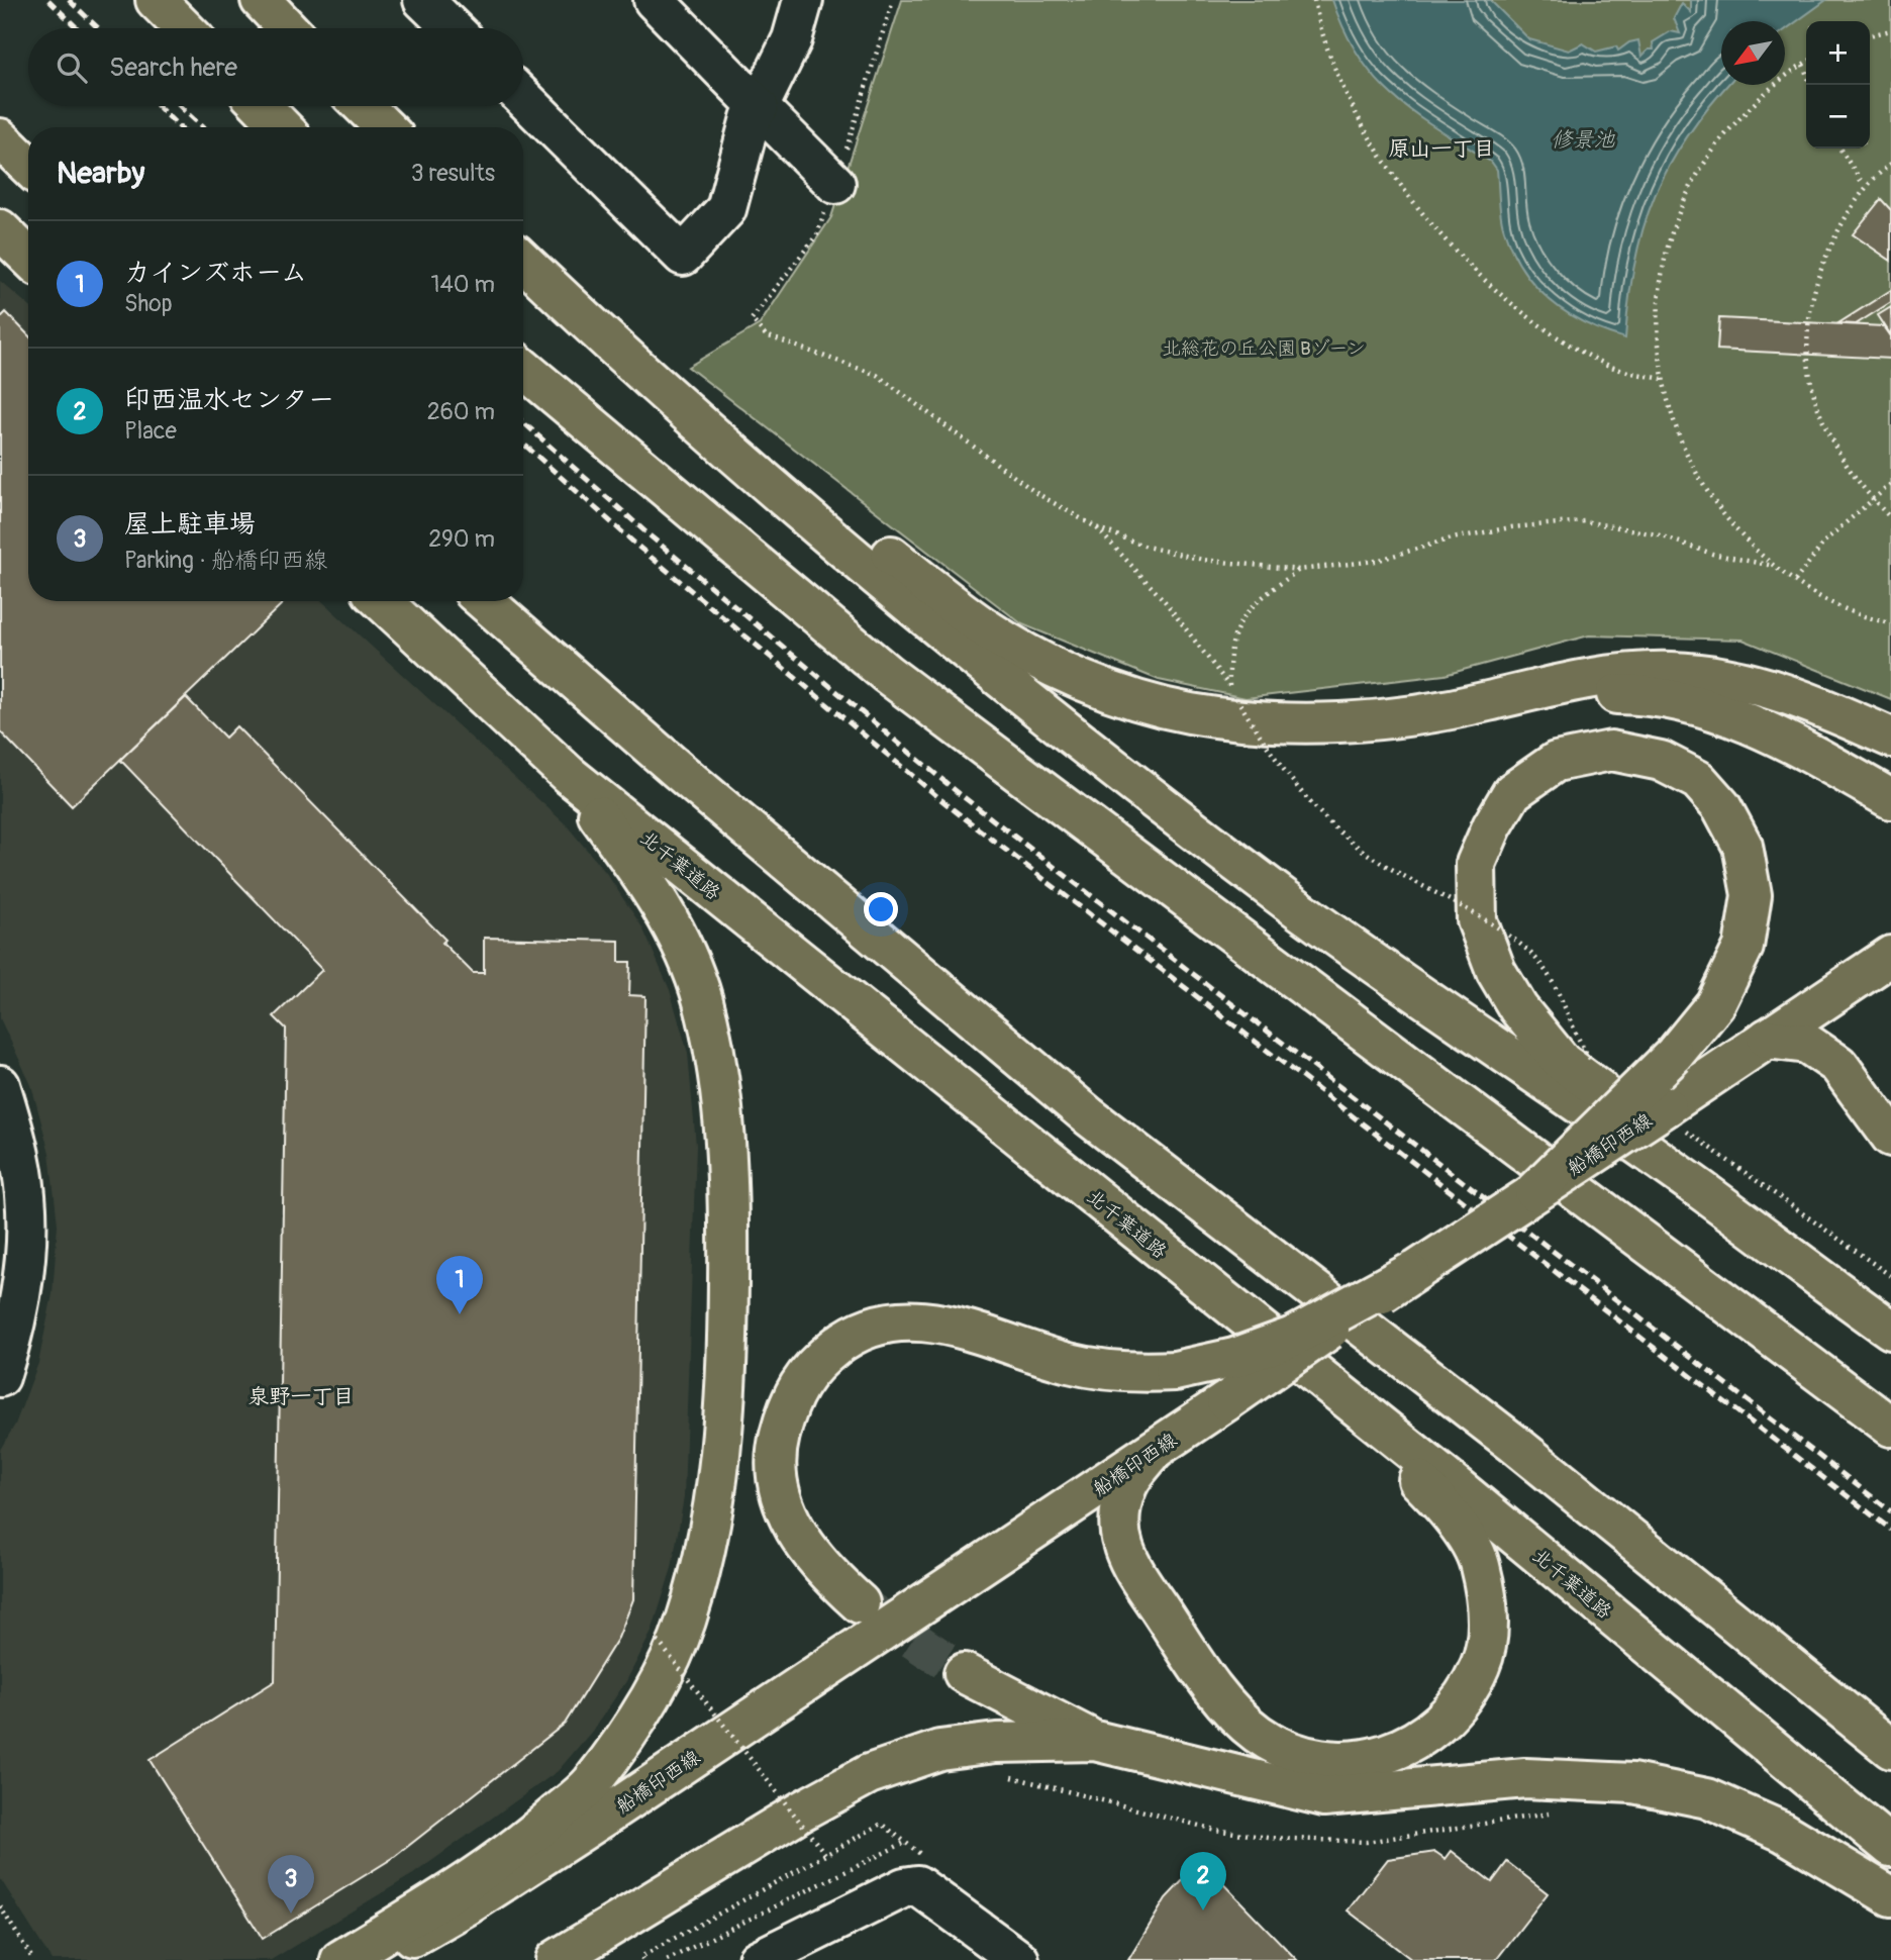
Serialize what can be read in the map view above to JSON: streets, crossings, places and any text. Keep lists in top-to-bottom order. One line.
{"streets":{"main road":["北千葉道路","船橋印西線"]},"districts":["原山一丁目","泉野一丁目"],"water":["修景池"],"parks":["北総花の丘公園 Bゾーン"],"north":"bottom left","page":{"map_buttons":["+","−"],"search":"Search here","heading":["Nearby","3 results"],"list":[{"mark":"1","name":"カインズホーム","note":"Shop","value":"140 m"},{"mark":"2","name":"印西温水センター","note":"Place","value":"260 m"},{"mark":"3","name":"屋上駐車場","note":"Parking · 船橋印西線","value":"290 m"}],"pins":["1","2","3"]}}
